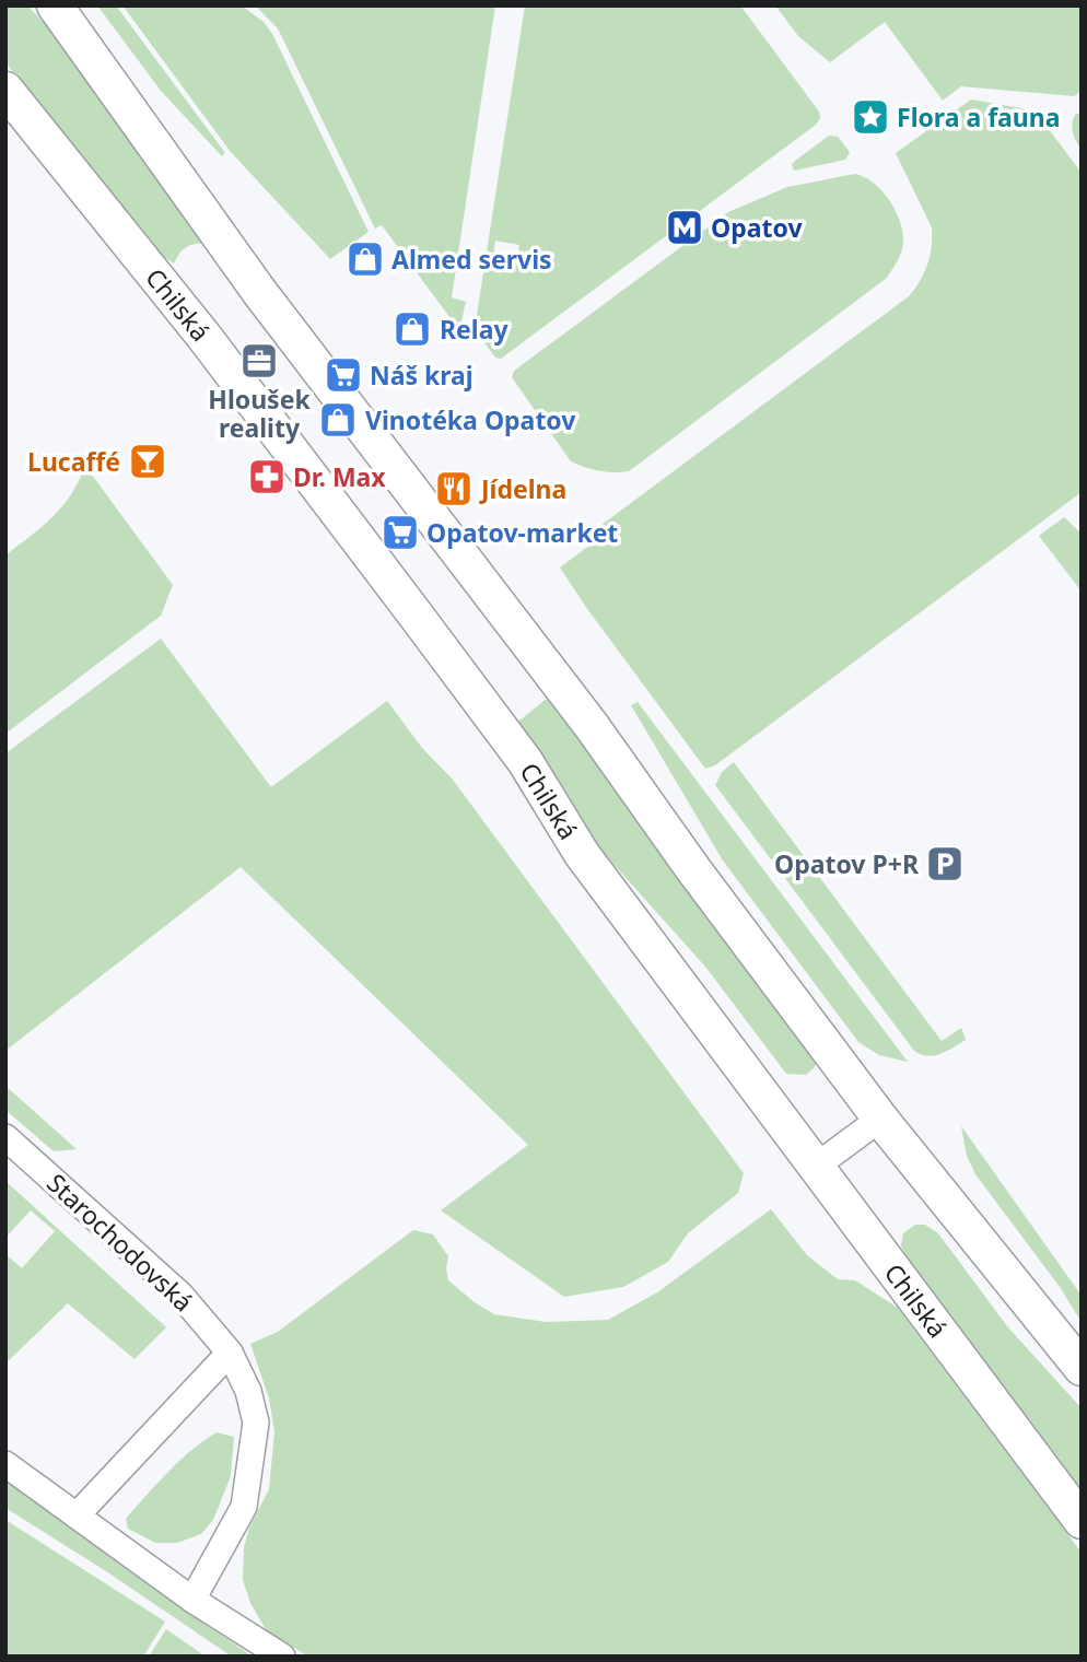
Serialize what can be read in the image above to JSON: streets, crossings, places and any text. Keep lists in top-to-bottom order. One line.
{"streets":{"main road":["Chilská"],"street":["Starochodovská"]},"places":{"place":["Flora a fauna"],"metro station":["Opatov"],"shop":["Almed servis","Relay","Vinotéka Opatov"],"office":["Hloušek reality"],"supermarket":["Náš kraj","Opatov-market"],"bar":["Lucaffé"],"pharmacy":["Dr. Max"],"restaurant":["Jídelna"],"parking":["Opatov P+R"]}}
